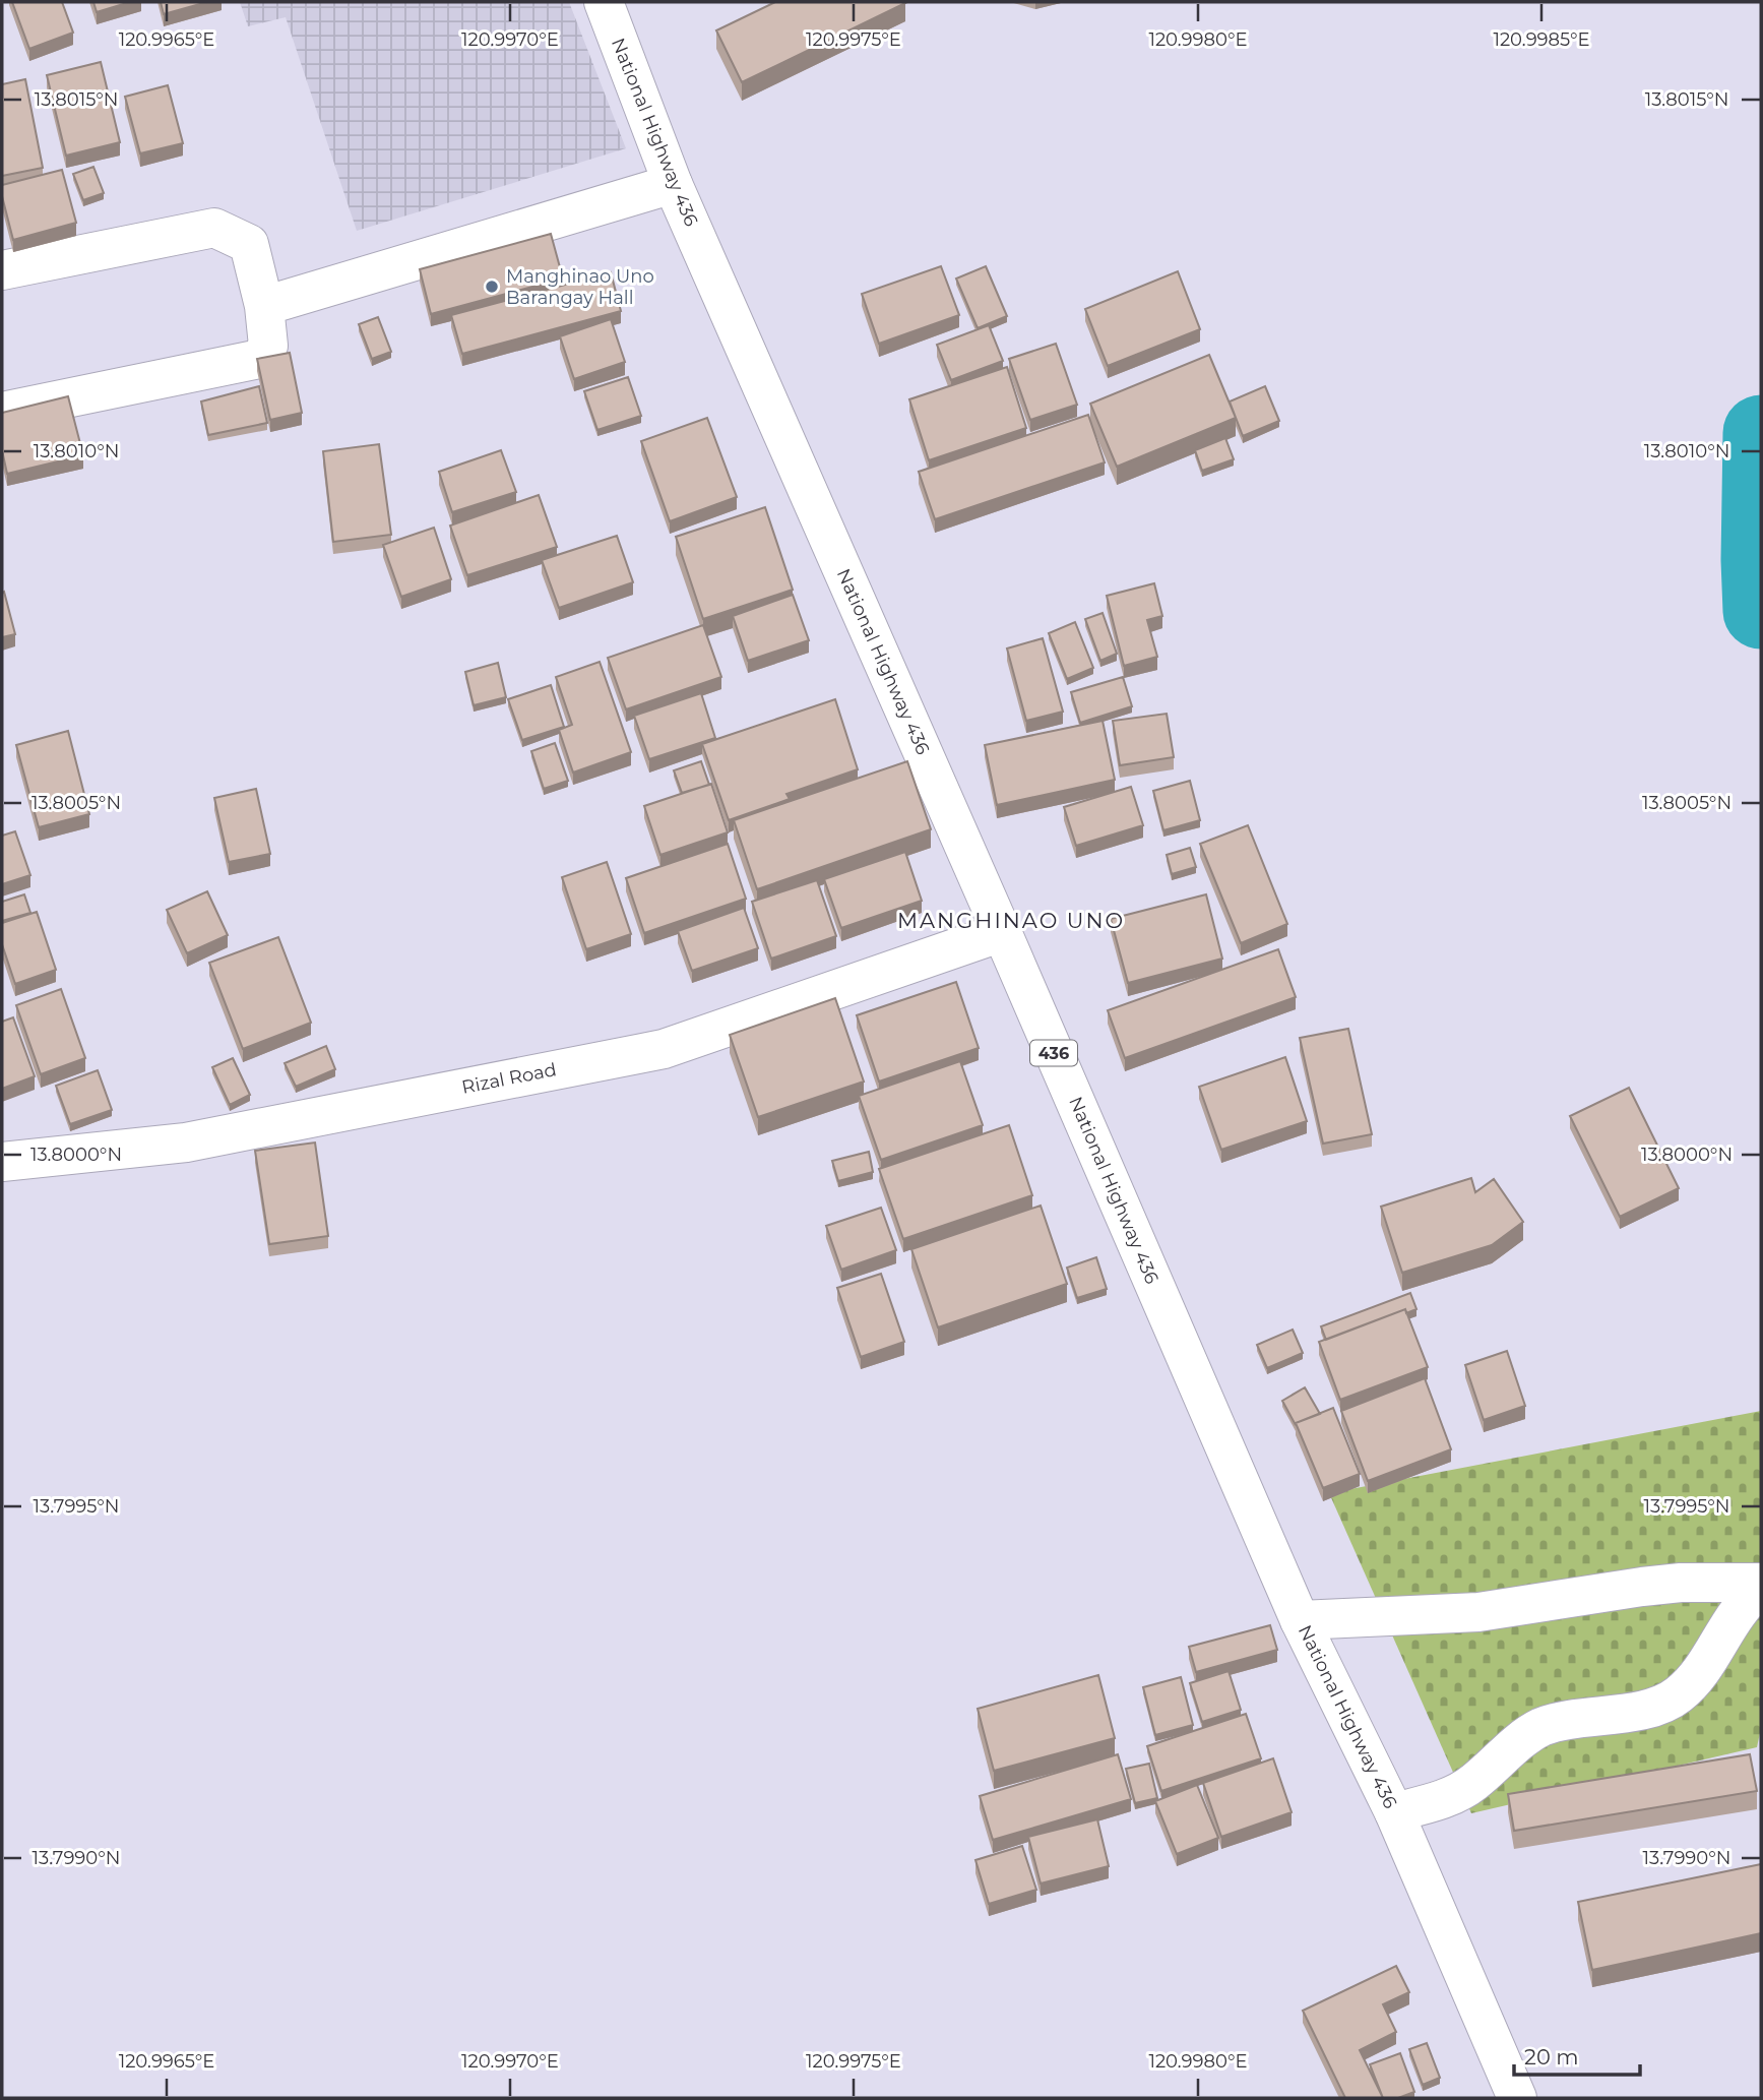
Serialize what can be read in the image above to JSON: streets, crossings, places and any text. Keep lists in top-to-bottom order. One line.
{"streets":{"main road":["National Highway 436","436","Rizal Road"]},"crossings":[["National Highway 436","Rizal Road"]],"districts":["MANGHINAO UNO"],"places":["Manghinao Uno Barangay Hall"],"scale_bar":"20 m","coordinates":["120.9965°E","120.9970°E","120.9975°E","120.9980°E","120.9985°E","13.8015°N","13.8010°N","13.8005°N","13.8000°N","13.7995°N","13.7990°N"]}
